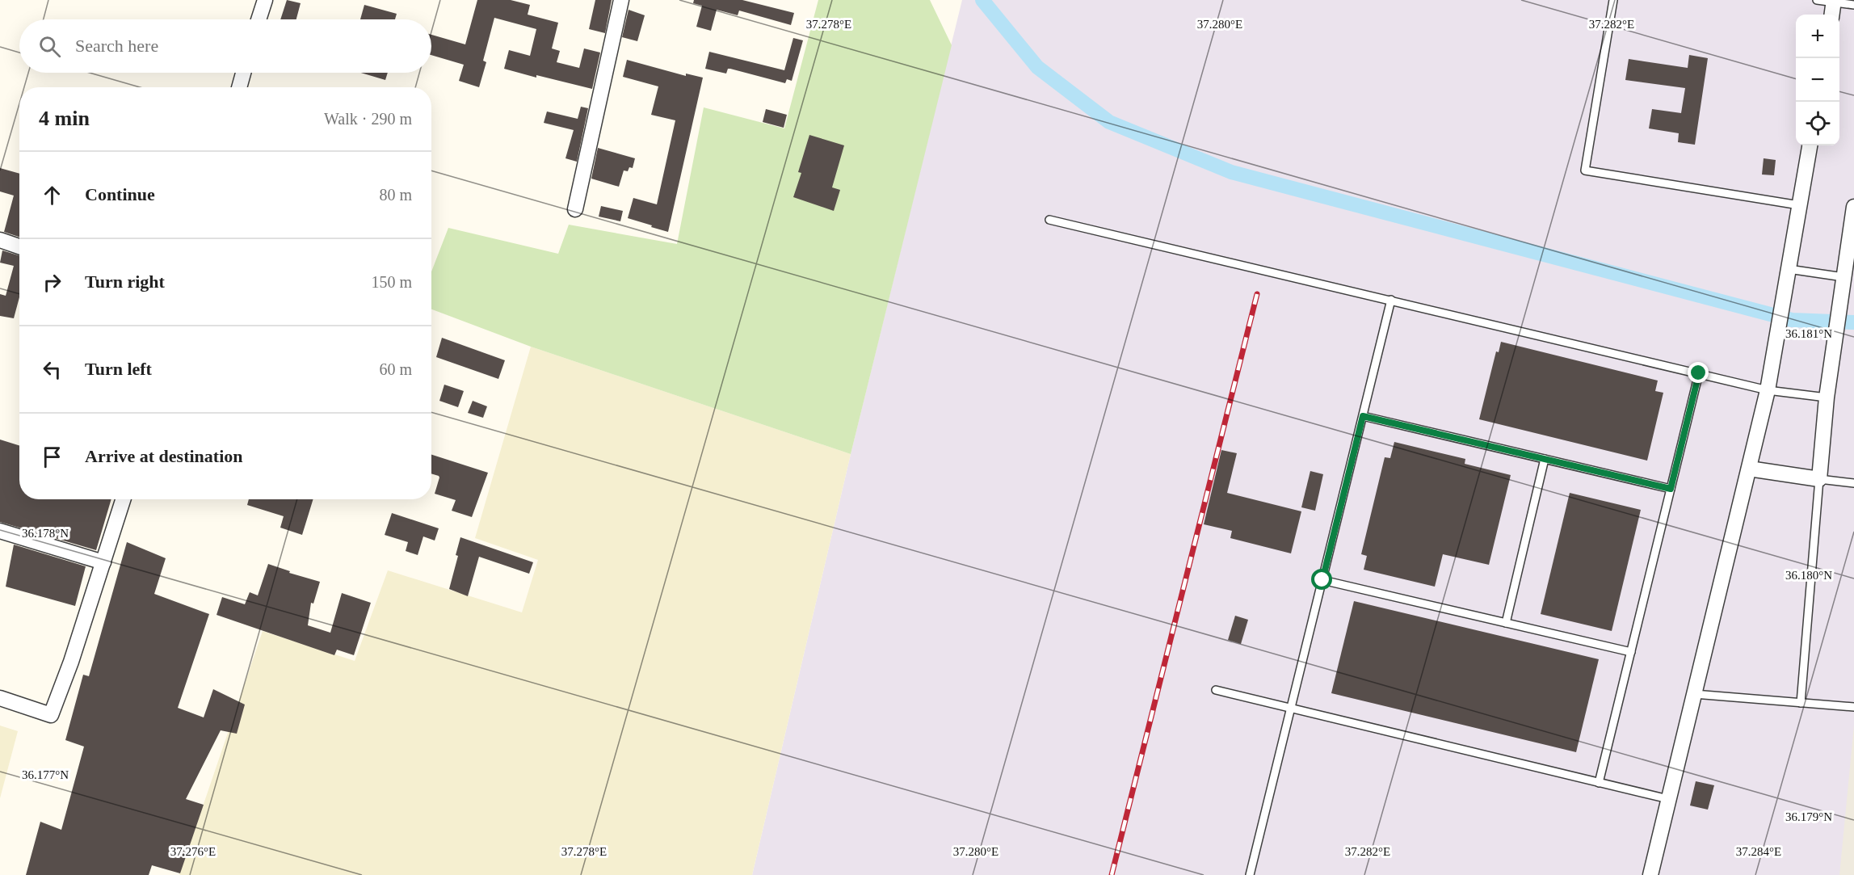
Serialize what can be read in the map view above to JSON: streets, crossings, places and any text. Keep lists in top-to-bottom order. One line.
{"page":{"map_buttons":["+","−"],"search":"Search here","heading":["4 min","Walk · 290 m"],"list":[["Continue","80 m"],["Turn right","150 m"],["Turn left","60 m"],"Arrive at destination"]},"coordinates":["37.278°E","37.280°E","37.282°E","36.181°N","36.178°N","36.180°N","36.177°N","36.179°N","37.276°E","37.284°E"]}
